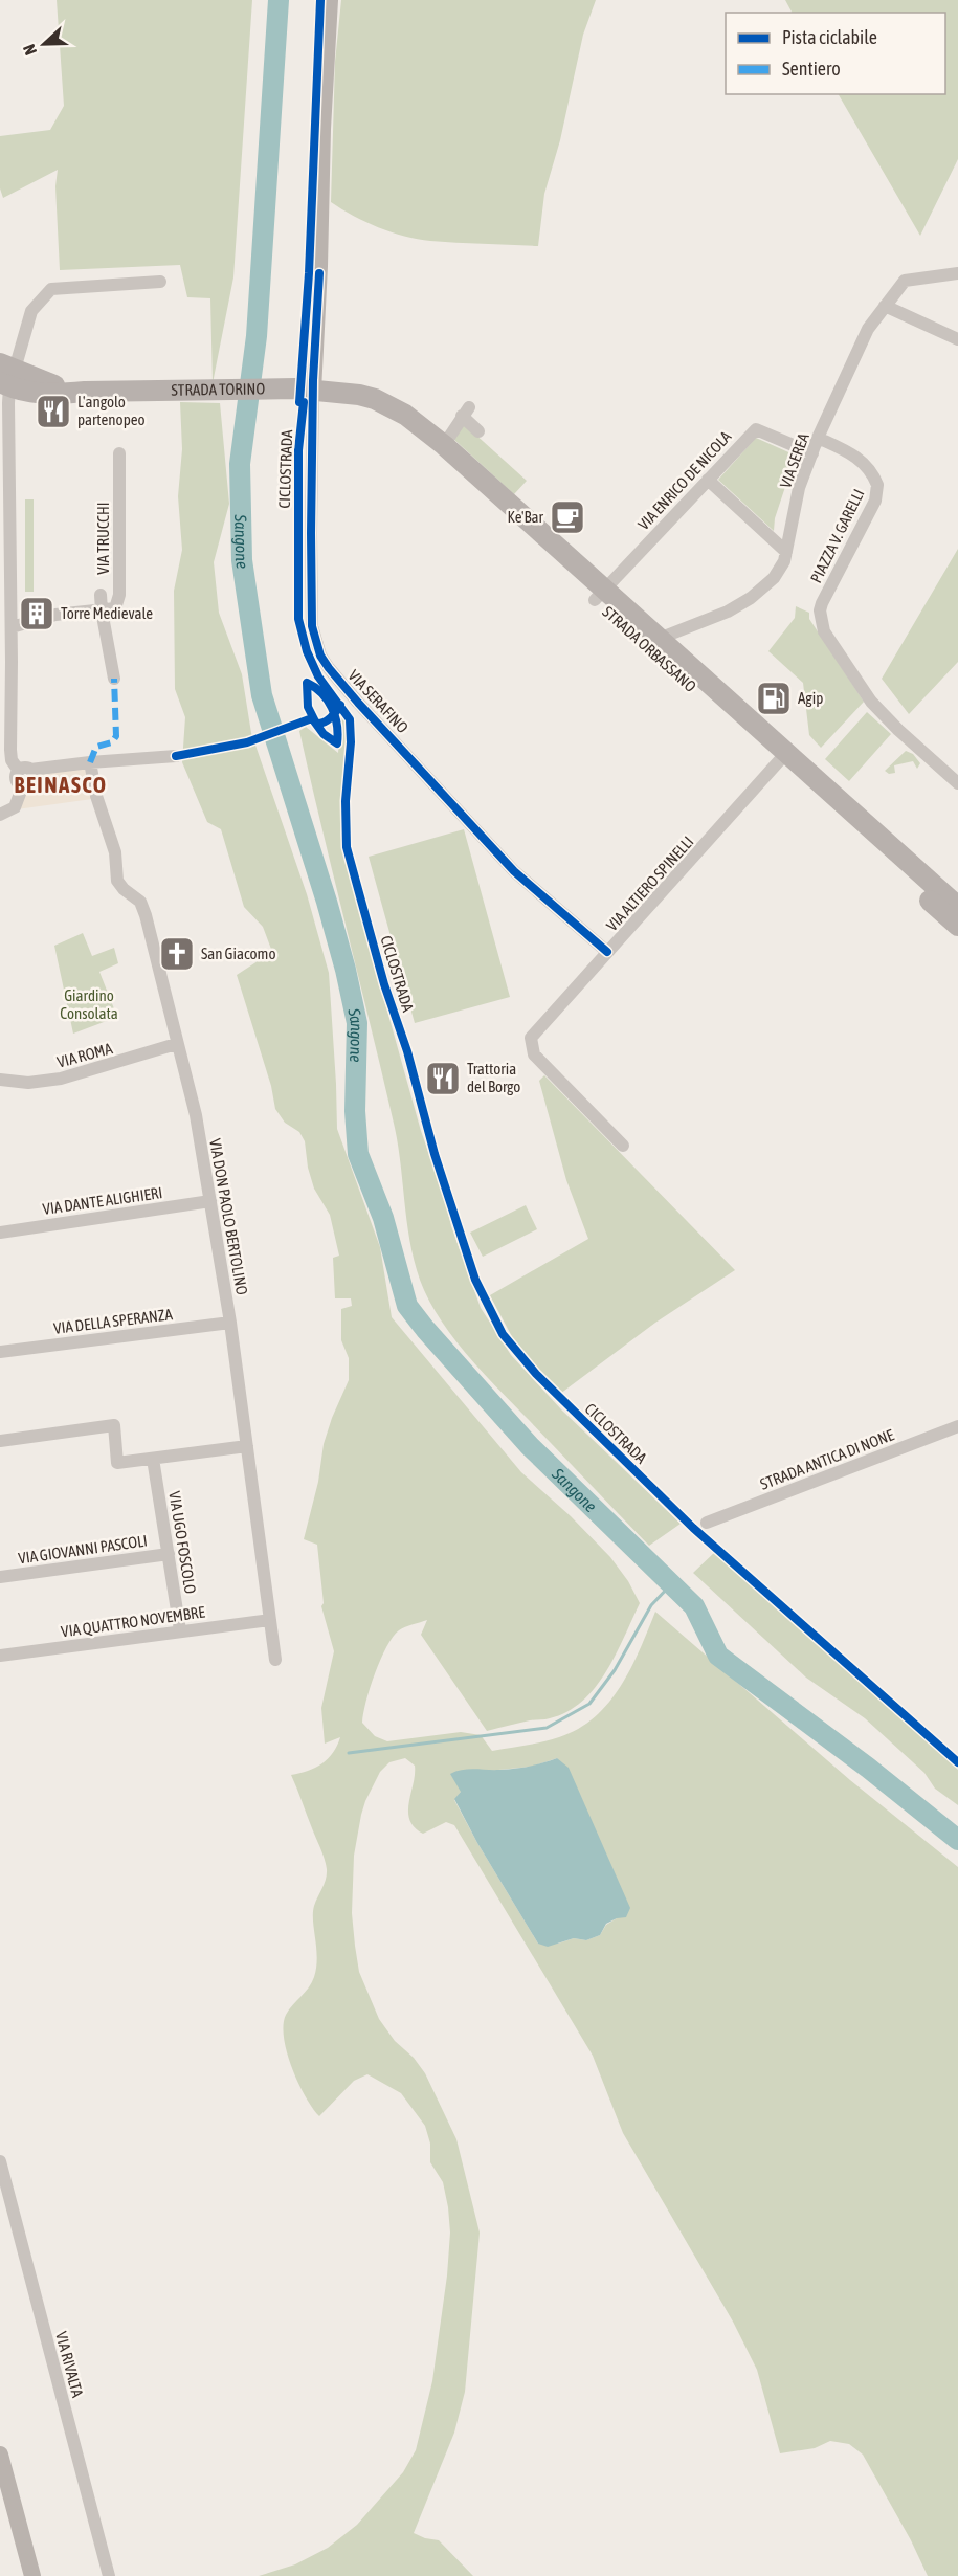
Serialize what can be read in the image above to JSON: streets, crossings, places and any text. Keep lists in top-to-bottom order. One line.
{"streets":{"main road":["STRADA TORINO","STRADA ORBASSANO"],"street":["VIA SEREA","VIA ENRICO DE NICOLA","PIAZZA V. GARELLI","VIA TRUCCHI","VIA SERAFINO","VIA ALTIERO SPINELLI","VIA ROMA","VIA DANTE ALIGHIERI","VIA DON PAOLO BERTOLINO","VIA DELLA SPERANZA","STRADA ANTICA DI NONE","VIA UGO FOSCOLO","VIA GIOVANNI PASCOLI","VIA QUATTRO NOVEMBRE","VIA RIVALTA"],"cycle path":["CICLOSTRADA"]},"crossings":[["STRADA TORINO","STRADA ORBASSANO"],["STRADA TORINO","VIA SERAFINO"],["VIA SEREA","VIA ENRICO DE NICOLA"],["VIA SEREA","PIAZZA V. GARELLI"],["VIA SEREA","STRADA ORBASSANO"],["VIA ENRICO DE NICOLA","STRADA ORBASSANO"],["STRADA ORBASSANO","VIA SERAFINO"],["STRADA ORBASSANO","VIA ALTIERO SPINELLI"],["VIA SERAFINO","VIA ALTIERO SPINELLI"],["VIA ROMA","VIA DON PAOLO BERTOLINO"],["VIA DANTE ALIGHIERI","VIA DON PAOLO BERTOLINO"],["VIA DON PAOLO BERTOLINO","VIA DELLA SPERANZA"],["VIA DON PAOLO BERTOLINO","VIA QUATTRO NOVEMBRE"],["VIA UGO FOSCOLO","VIA GIOVANNI PASCOLI"],["VIA UGO FOSCOLO","VIA QUATTRO NOVEMBRE"]],"districts":["BEINASCO"],"water":["Sangone"],"parks":["Giardino Consolata"],"places":{"restaurant":["L'angolo partenopeo","Trattoria del Borgo"],"cafe":["Ke'Bar"],"building":["Torre Medievale"],"fuel station":["Agip"],"church":["San Giacomo"]},"legend":["Pista ciclabile","Sentiero"],"north":"left"}
